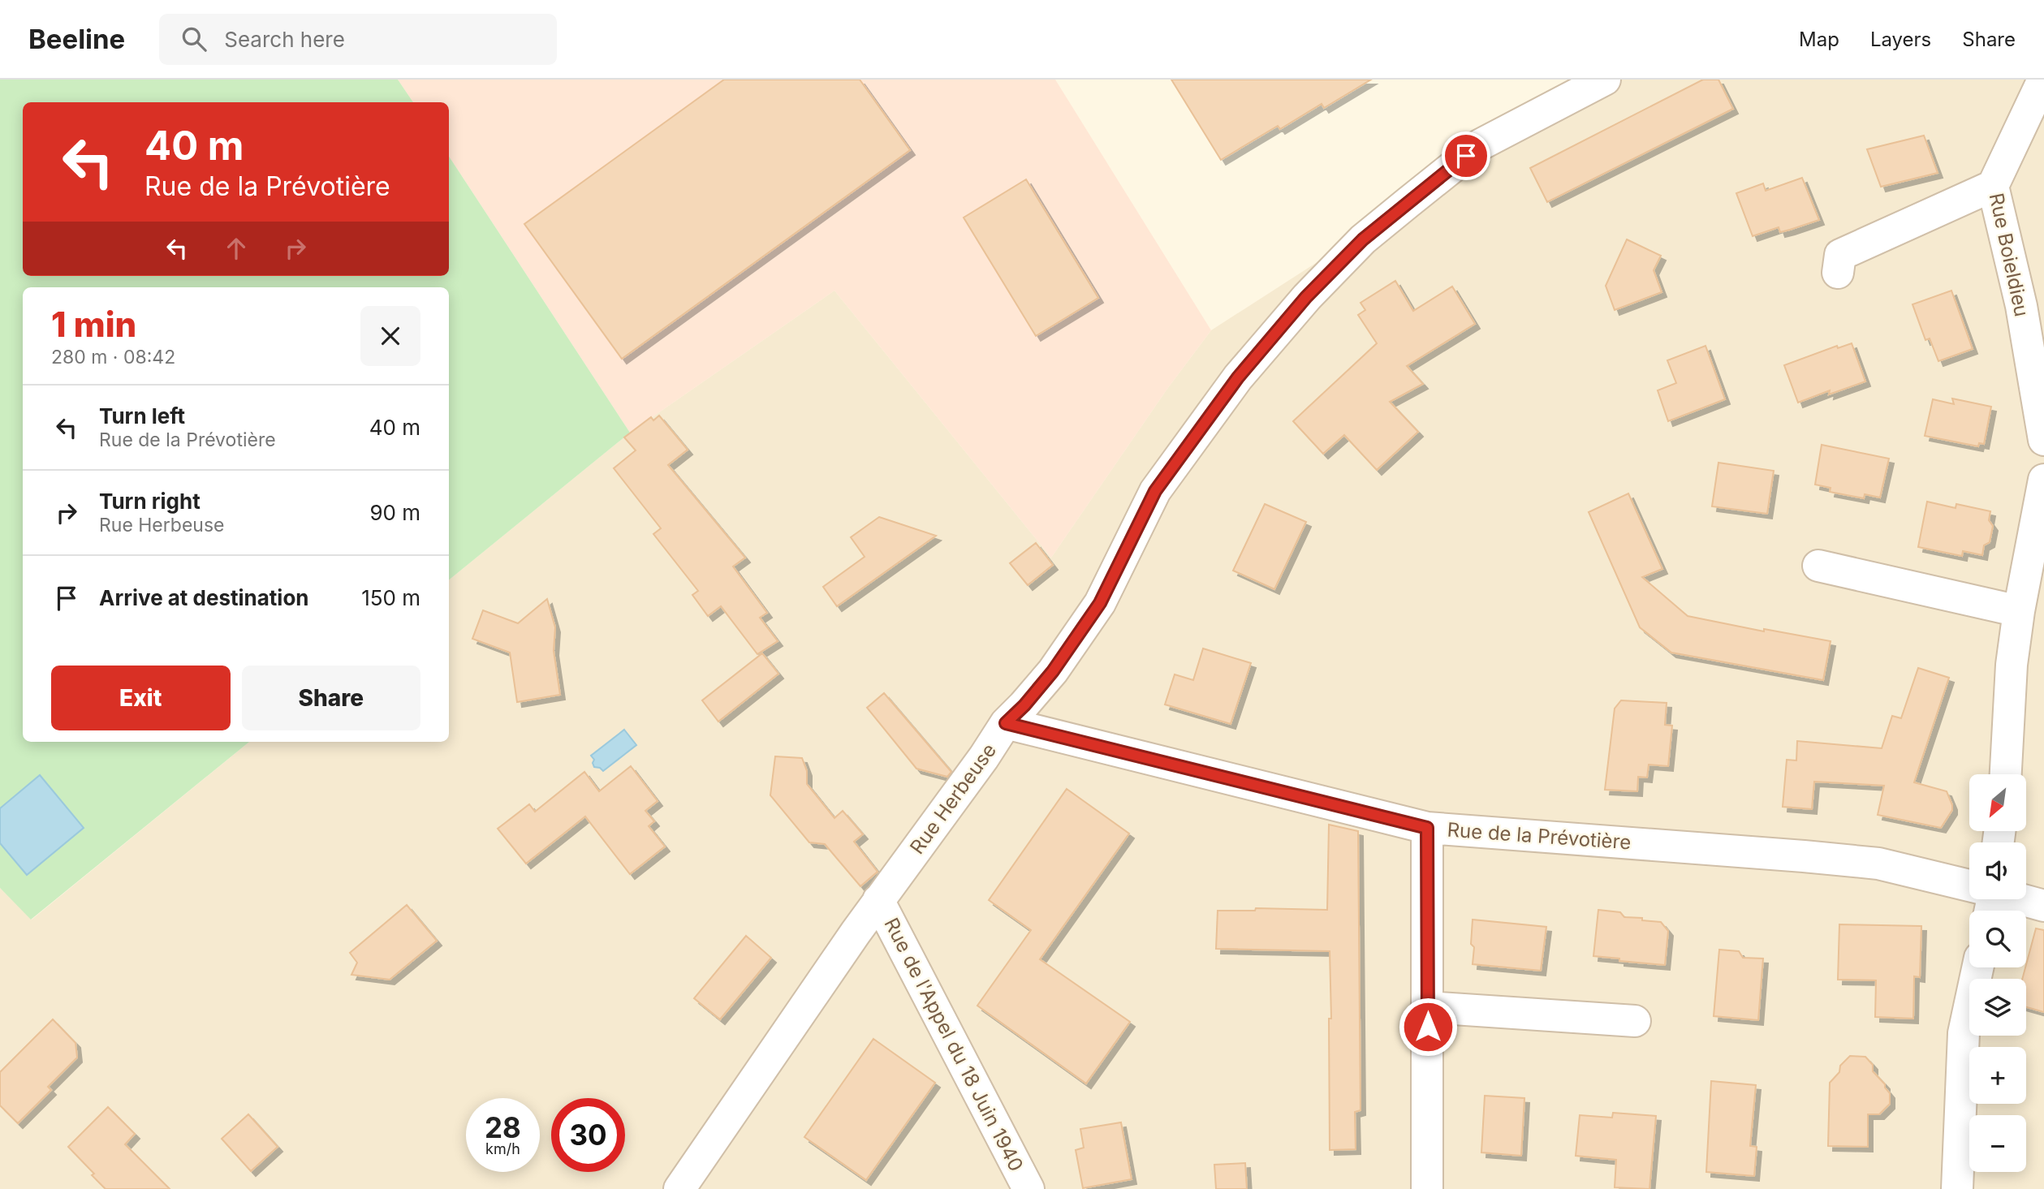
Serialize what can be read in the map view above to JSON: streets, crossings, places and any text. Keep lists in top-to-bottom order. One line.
{"streets":{"street":["Rue Boieldieu","Rue Herbeuse","Rue de la Prévotière","Rue de l'Appel du 18 Juin 1940"]},"crossings":[["Rue Herbeuse","Rue de la Prévotière"],["Rue Herbeuse","Rue de l'Appel du 18 Juin 1940"]],"north":"bottom left","page":{"header":"Beeline","search":"Search here","nav":["Map","Layers","Share"],"turn":["40 m","Rue de la Prévotière"],"heading":["1 min","280 m · 08:42"],"list":[{"name":"Turn left","note":"Rue de la Prévotière","value":"40 m"},{"name":"Turn right","note":"Rue Herbeuse","value":"90 m"},{"name":"Arrive at destination","value":"150 m"}],"buttons":["Exit","Share"],"map_buttons":["+","−"],"speed":"28 km/h","limit":"30"}}
